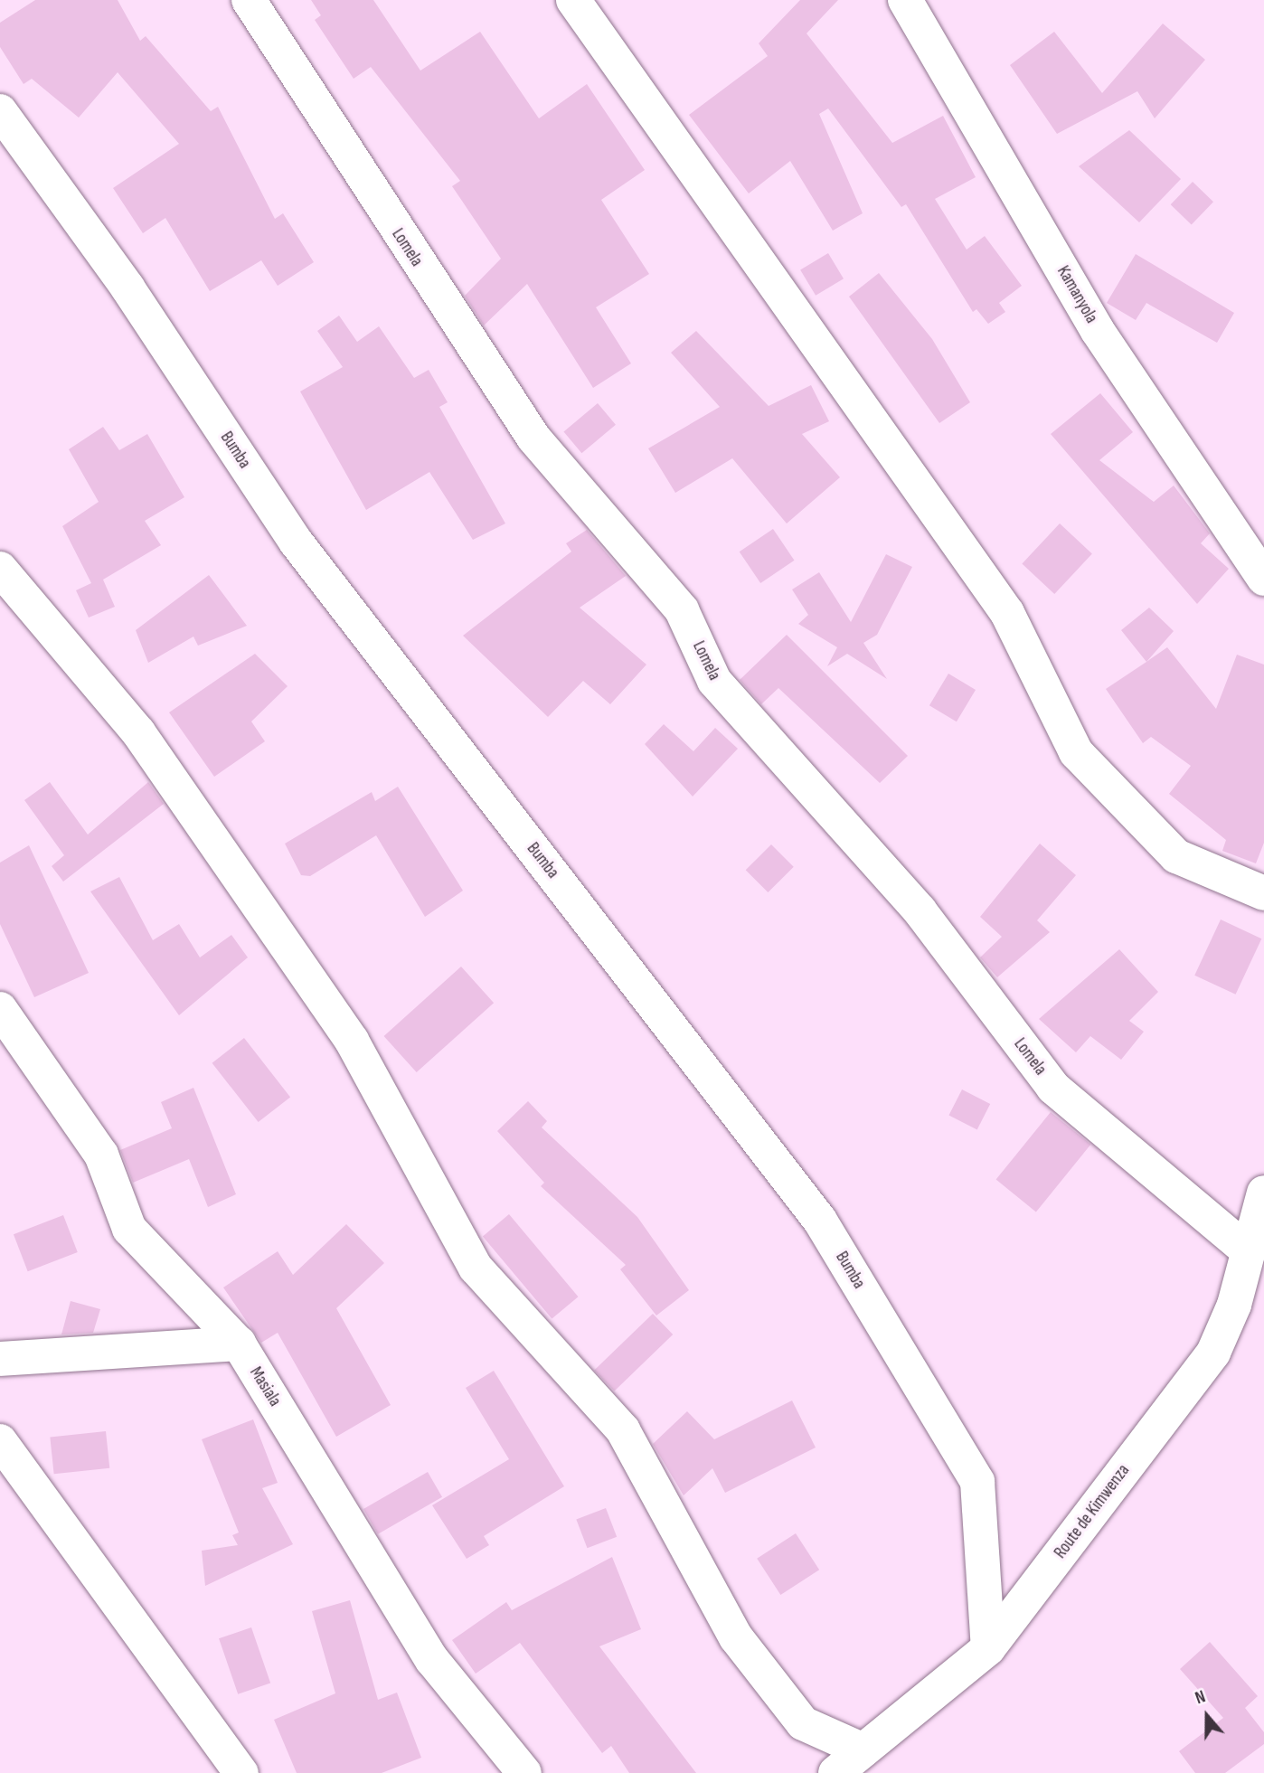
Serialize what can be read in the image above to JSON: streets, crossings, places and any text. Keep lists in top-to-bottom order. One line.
{"streets":{"street":["Lomela","Kamanyola","Bumba","Masiala","Route de Kimwenza"]},"crossings":[["Lomela","Route de Kimwenza"],["Bumba","Route de Kimwenza"]],"north":"top"}
